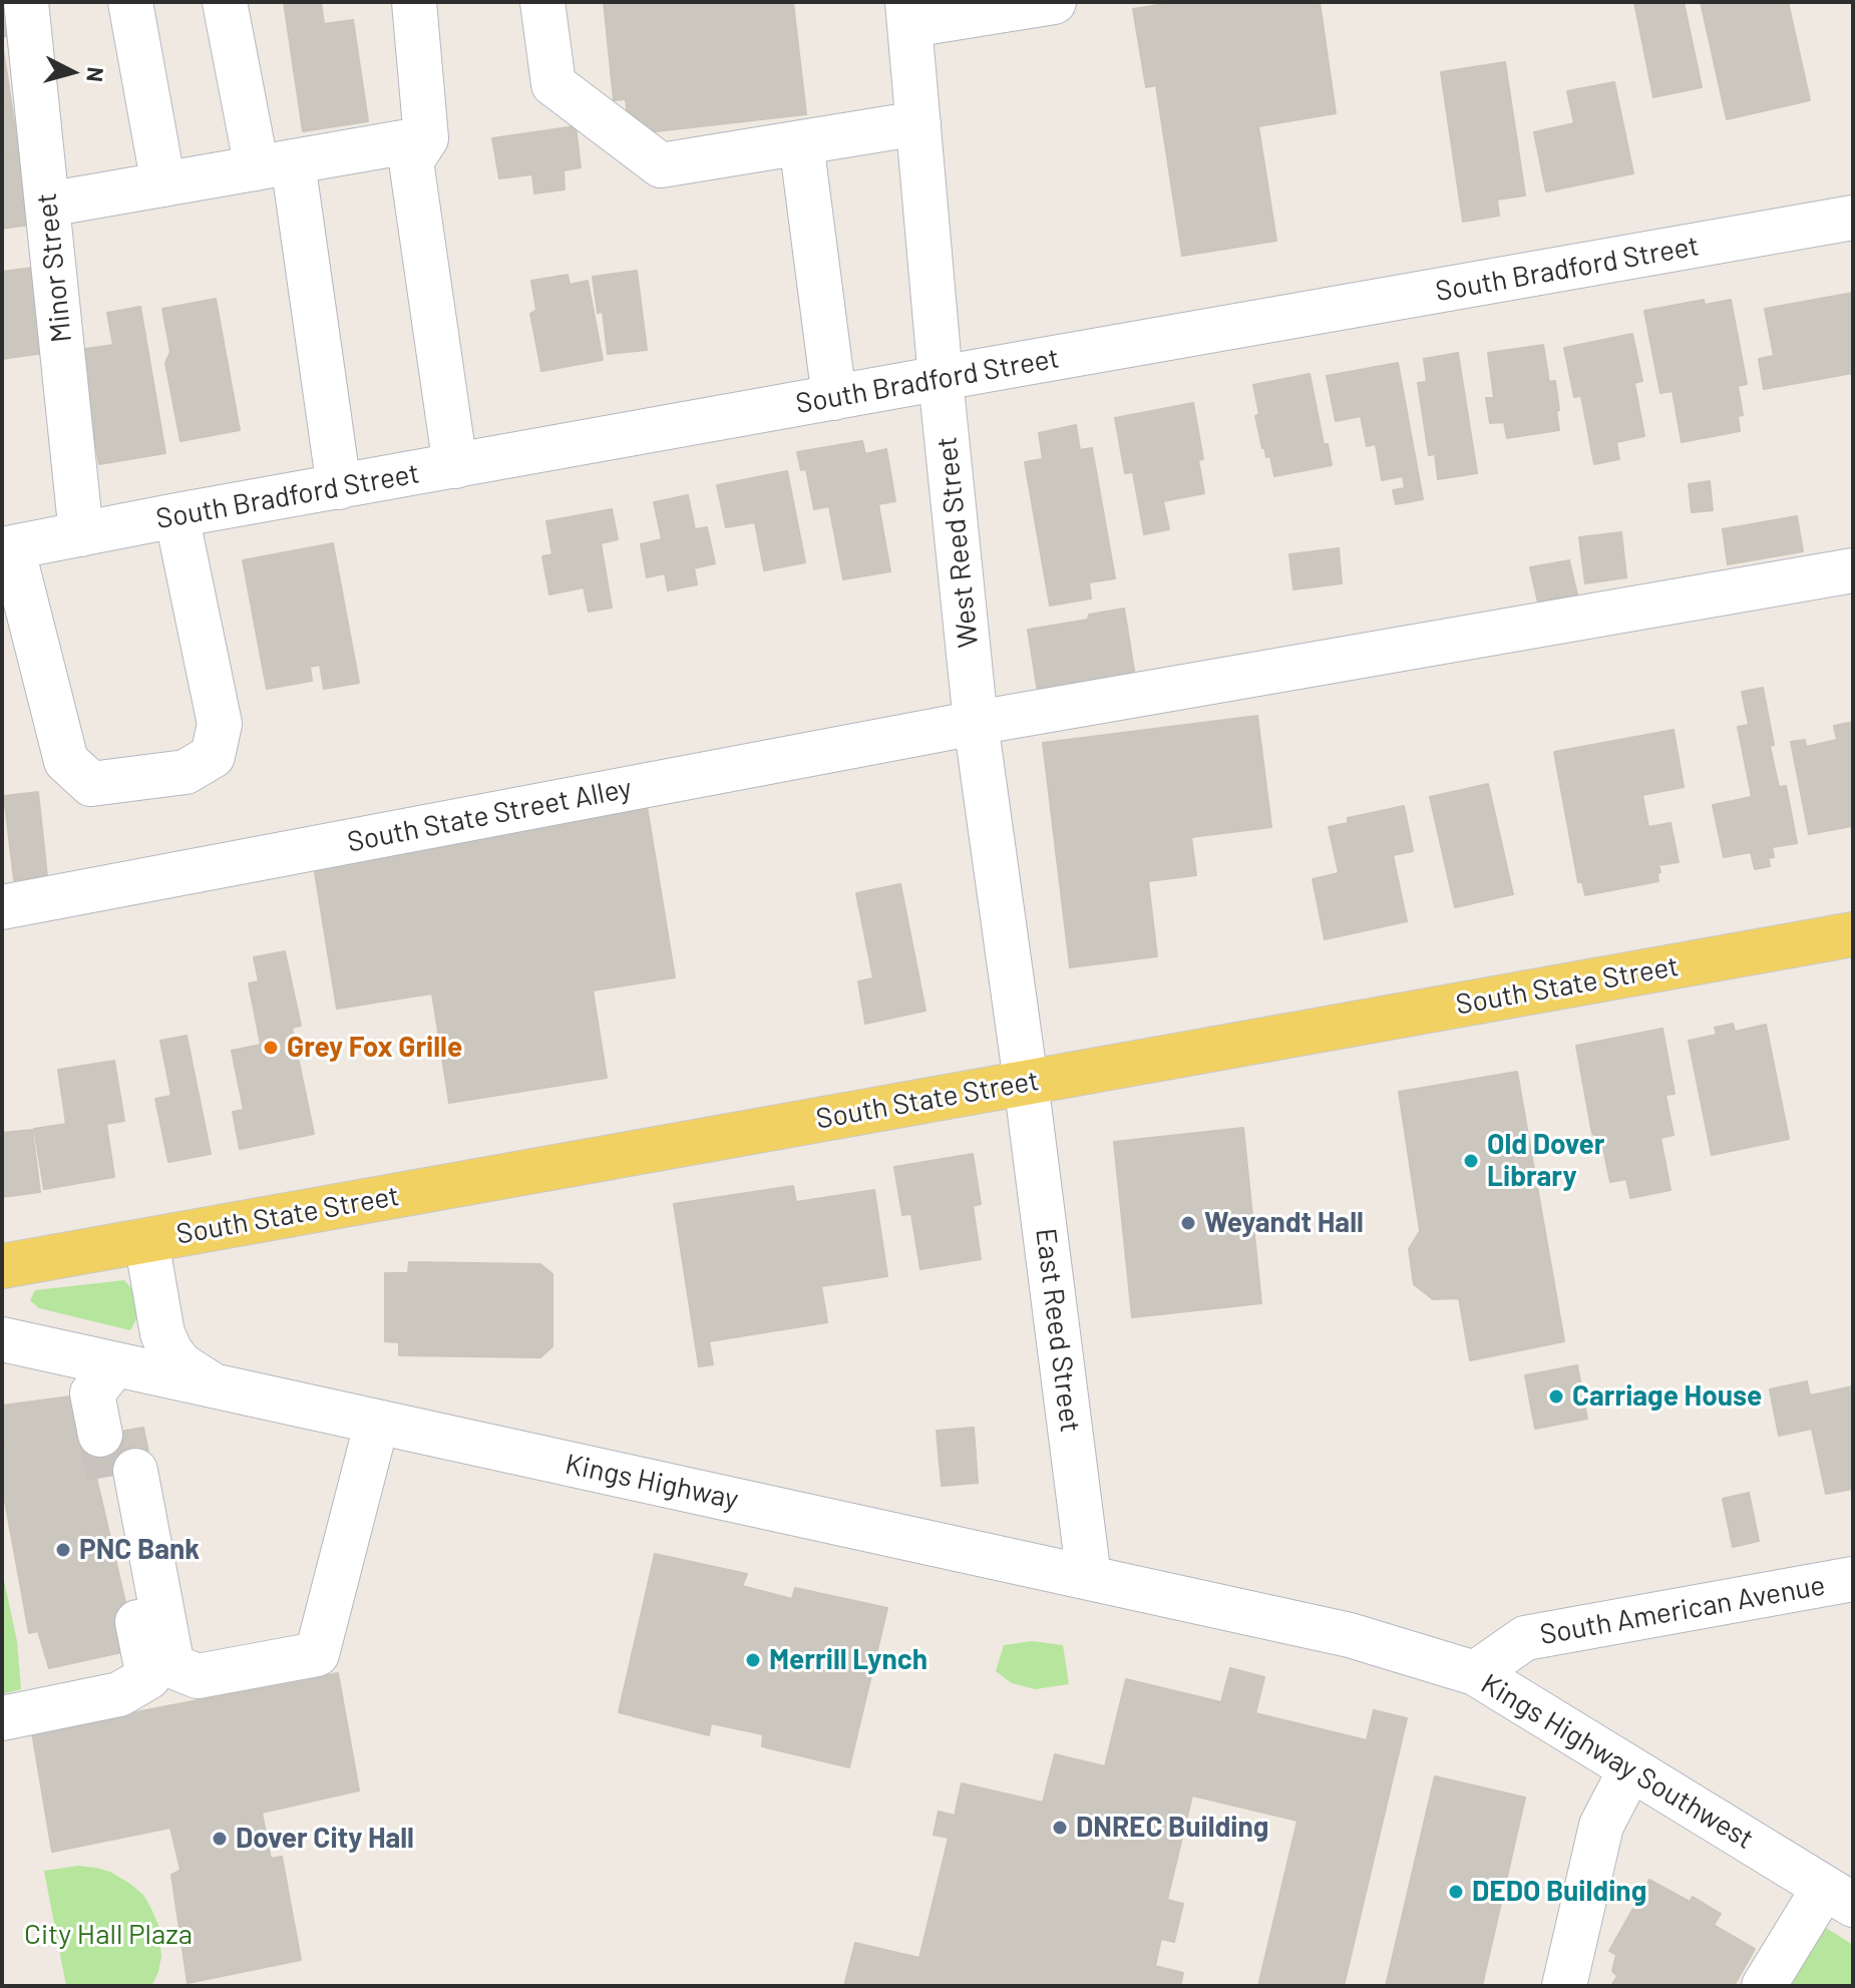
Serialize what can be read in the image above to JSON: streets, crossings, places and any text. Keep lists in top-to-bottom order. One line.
{"streets":{"main road":["South State Street"],"street":["Minor Street","South Bradford Street","West Reed Street","South State Street Alley","East Reed Street","Kings Highway","South American Avenue","Kings Highway Southwest"]},"crossings":[["Minor Street","South Bradford Street"],["South Bradford Street","West Reed Street"],["West Reed Street","South State Street Alley"],["West Reed Street","South State Street"],["West Reed Street","East Reed Street"],["South State Street","East Reed Street"],["South State Street","Kings Highway"],["East Reed Street","Kings Highway"],["East Reed Street","Kings Highway Southwest"],["Kings Highway","Kings Highway Southwest"],["South American Avenue","Kings Highway Southwest"]],"parks":["City Hall Plaza"],"places":["Grey Fox Grille","Old Dover Library","Weyandt Hall","Carriage House","PNC Bank","Merrill Lynch","DNREC Building","Dover City Hall","DEDO Building"],"north":"right"}
